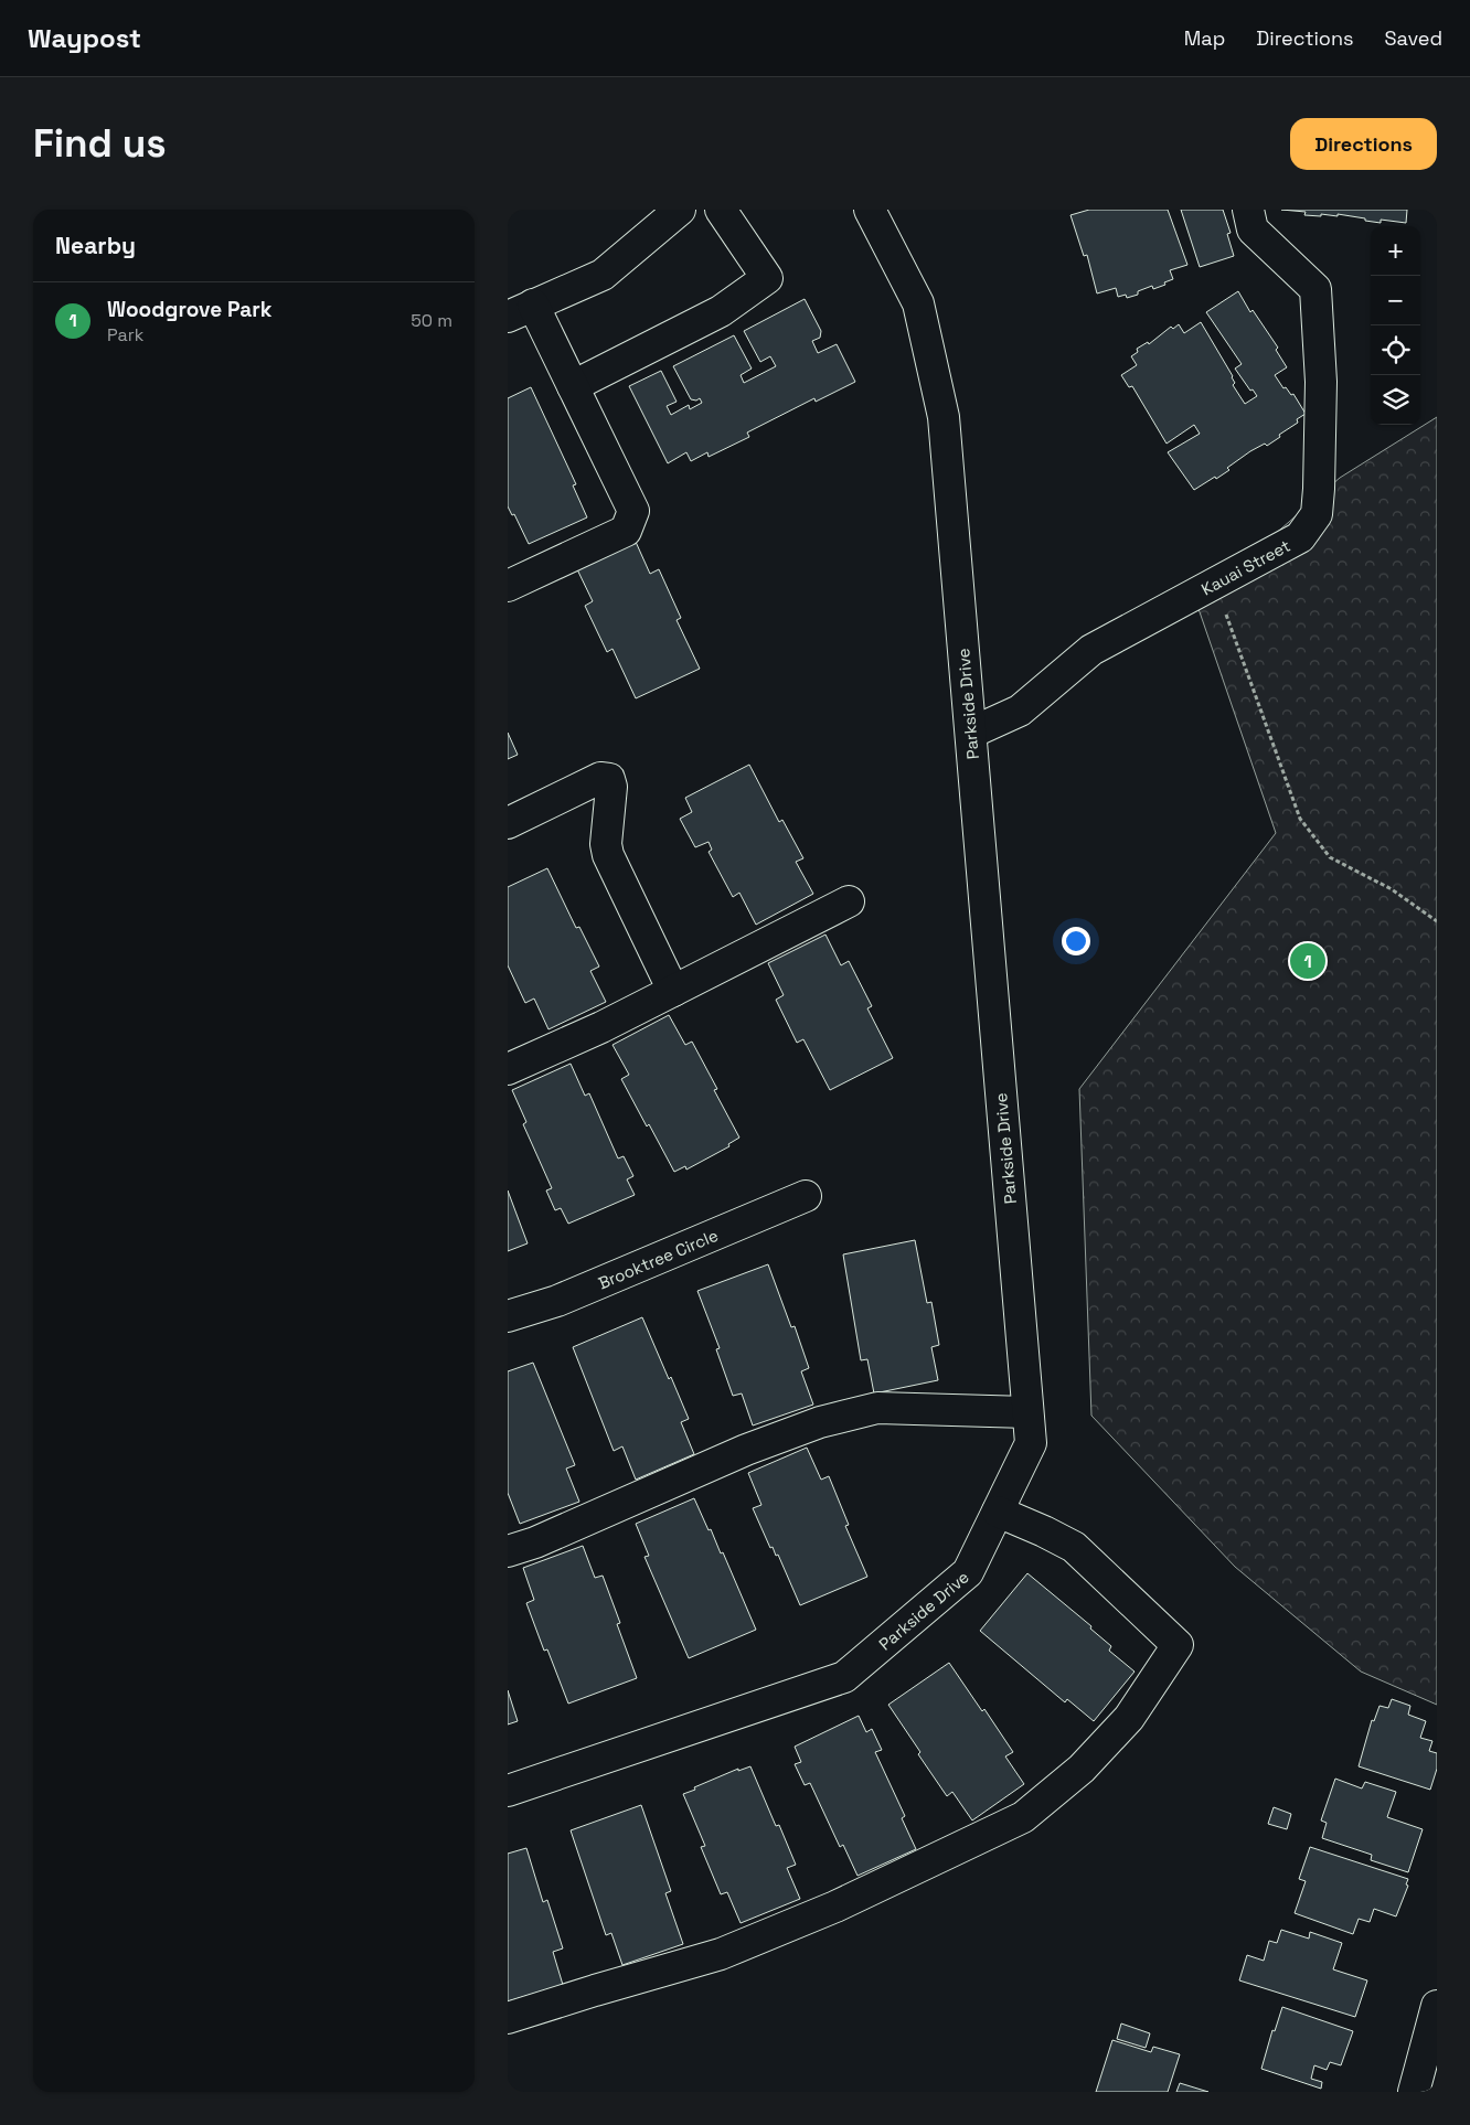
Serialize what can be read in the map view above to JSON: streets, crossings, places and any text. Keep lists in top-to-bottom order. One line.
{"streets":{"street":["Kauai Street","Parkside Drive","Brooktree Circle"]},"crossings":[["Kauai Street","Parkside Drive"]],"page":{"header":"Waypost","nav":["Map","Directions","Saved"],"buttons":"Directions","title":"Find us","heading":"Nearby","map_buttons":["+","−"],"list":[{"mark":"1","name":"Woodgrove Park","note":"Park","value":"50 m"}],"pins":"1"}}
